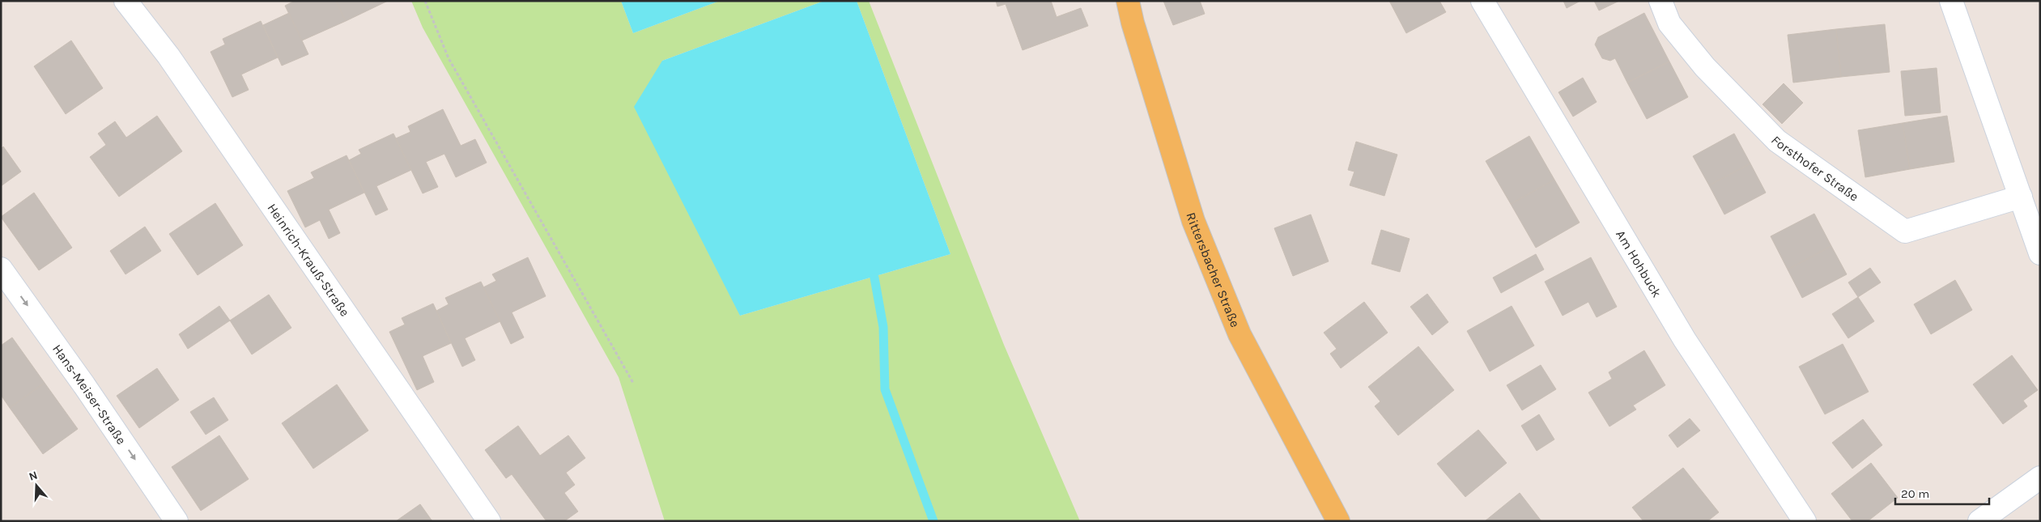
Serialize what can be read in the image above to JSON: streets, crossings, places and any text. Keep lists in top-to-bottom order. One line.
{"streets":{"main road":["Rittersbacher Straße"],"street":["Forsthofer Straße","Heinrich-Krauß-Straße","Am Hohbuck","Hans-Meiser-Straße"]},"one_way":["Hans-Meiser-Straße"],"scale_bar":"20 m","north":"top"}
